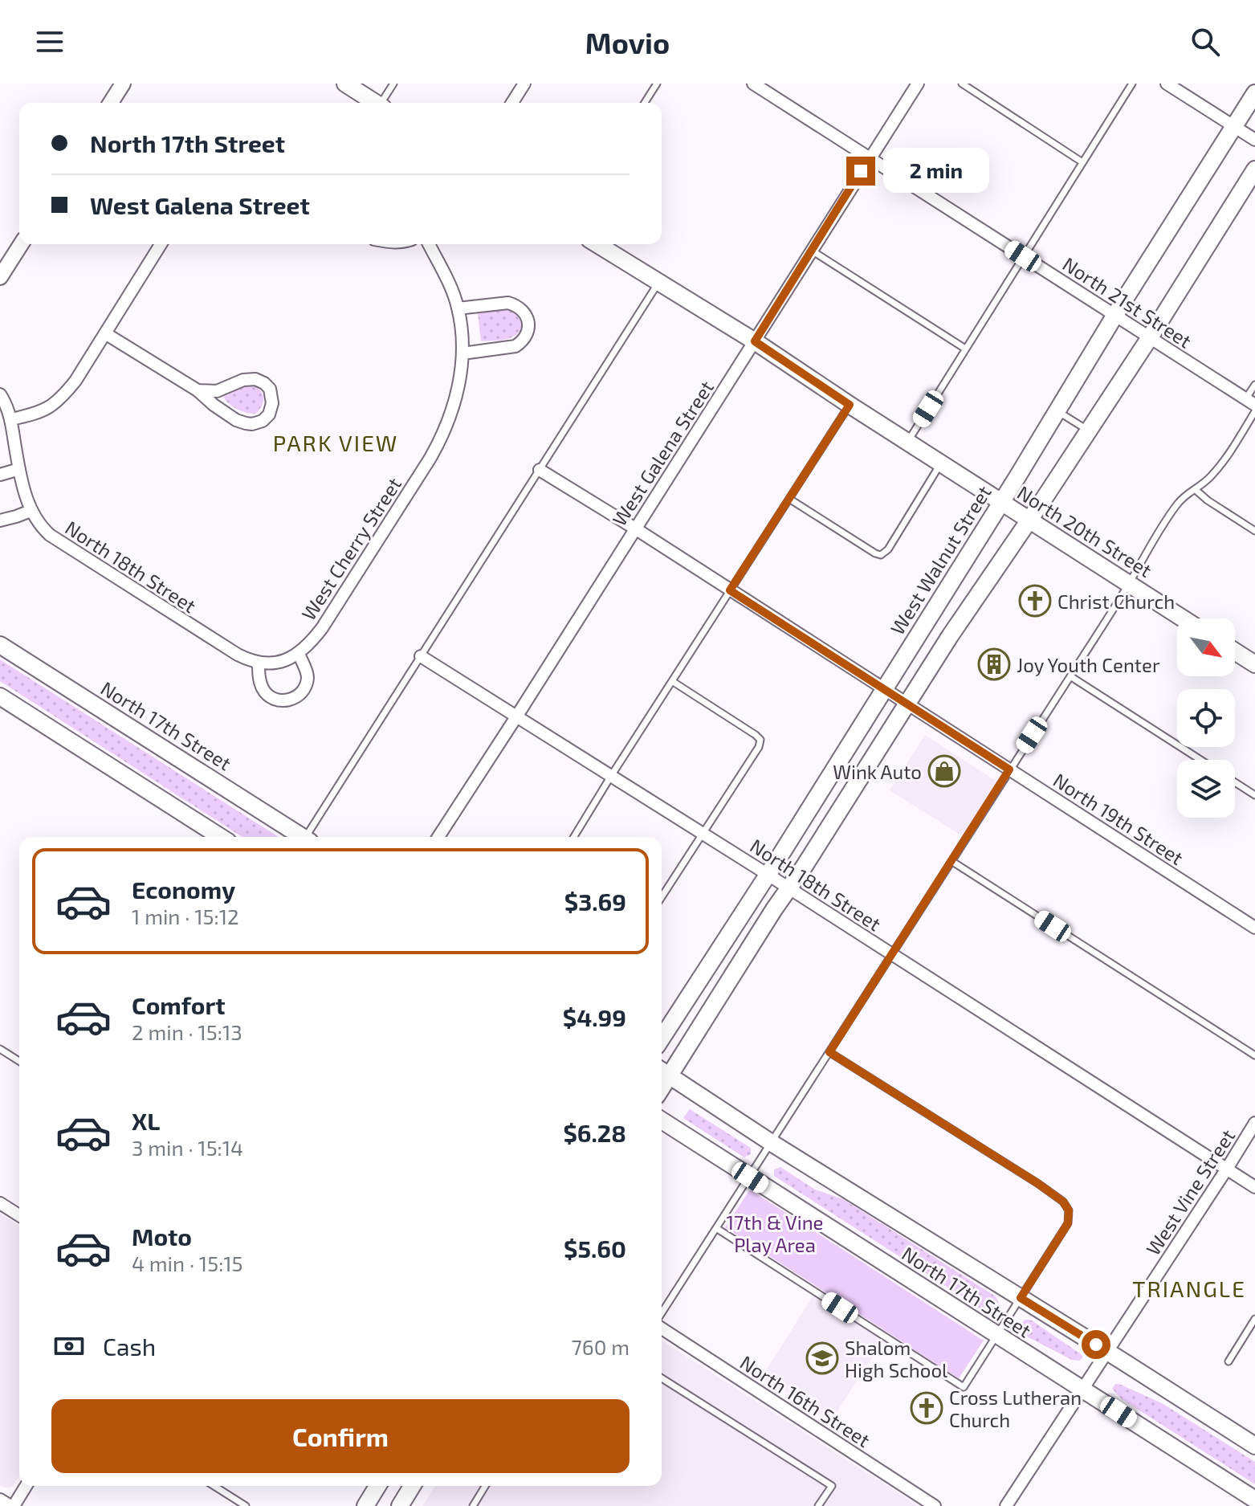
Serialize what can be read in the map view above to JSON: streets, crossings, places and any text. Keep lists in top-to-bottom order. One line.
{"streets":{"main road":["North 20th Street","West Walnut Street","North 17th Street"],"street":["North 21st Street","West Galena Street","West Cherry Street","North 18th Street","North 19th Street","West Vine Street","North 16th Street"]},"crossings":[["North 21st Street","West Galena Street"],["North 21st Street","West Walnut Street"],["West Galena Street","North 20th Street"],["West Galena Street","North 18th Street"],["West Galena Street","North 19th Street"],["North 20th Street","West Walnut Street"],["West Cherry Street","North 18th Street"],["West Walnut Street","North 18th Street"],["West Walnut Street","North 19th Street"],["North 18th Street","West Vine Street"],["North 17th Street","West Vine Street"]],"districts":["PARK VIEW","TRIANGLE"],"parks":["17th & Vine Play Area"],"places":{"church":["Christ Church","Cross Lutheran Church"],"building":["Joy Youth Center"],"shop":["Wink Auto"],"school or university":["Shalom High School"]},"north":"bottom right","page":{"header":"Movio","banner":["North 17th Street","West Galena Street"],"bubble":"2 min","list":[{"name":"Economy","note":"1 min · 15:12","value":"$3.69"},{"name":"Comfort","note":"2 min · 15:13","value":"$4.99"},{"name":"XL","note":"3 min · 15:14","value":"$6.28"},{"name":"Moto","note":"4 min · 15:15","value":"$5.60"}],"pay":["Cash","760 m"],"buttons":"Confirm"}}
